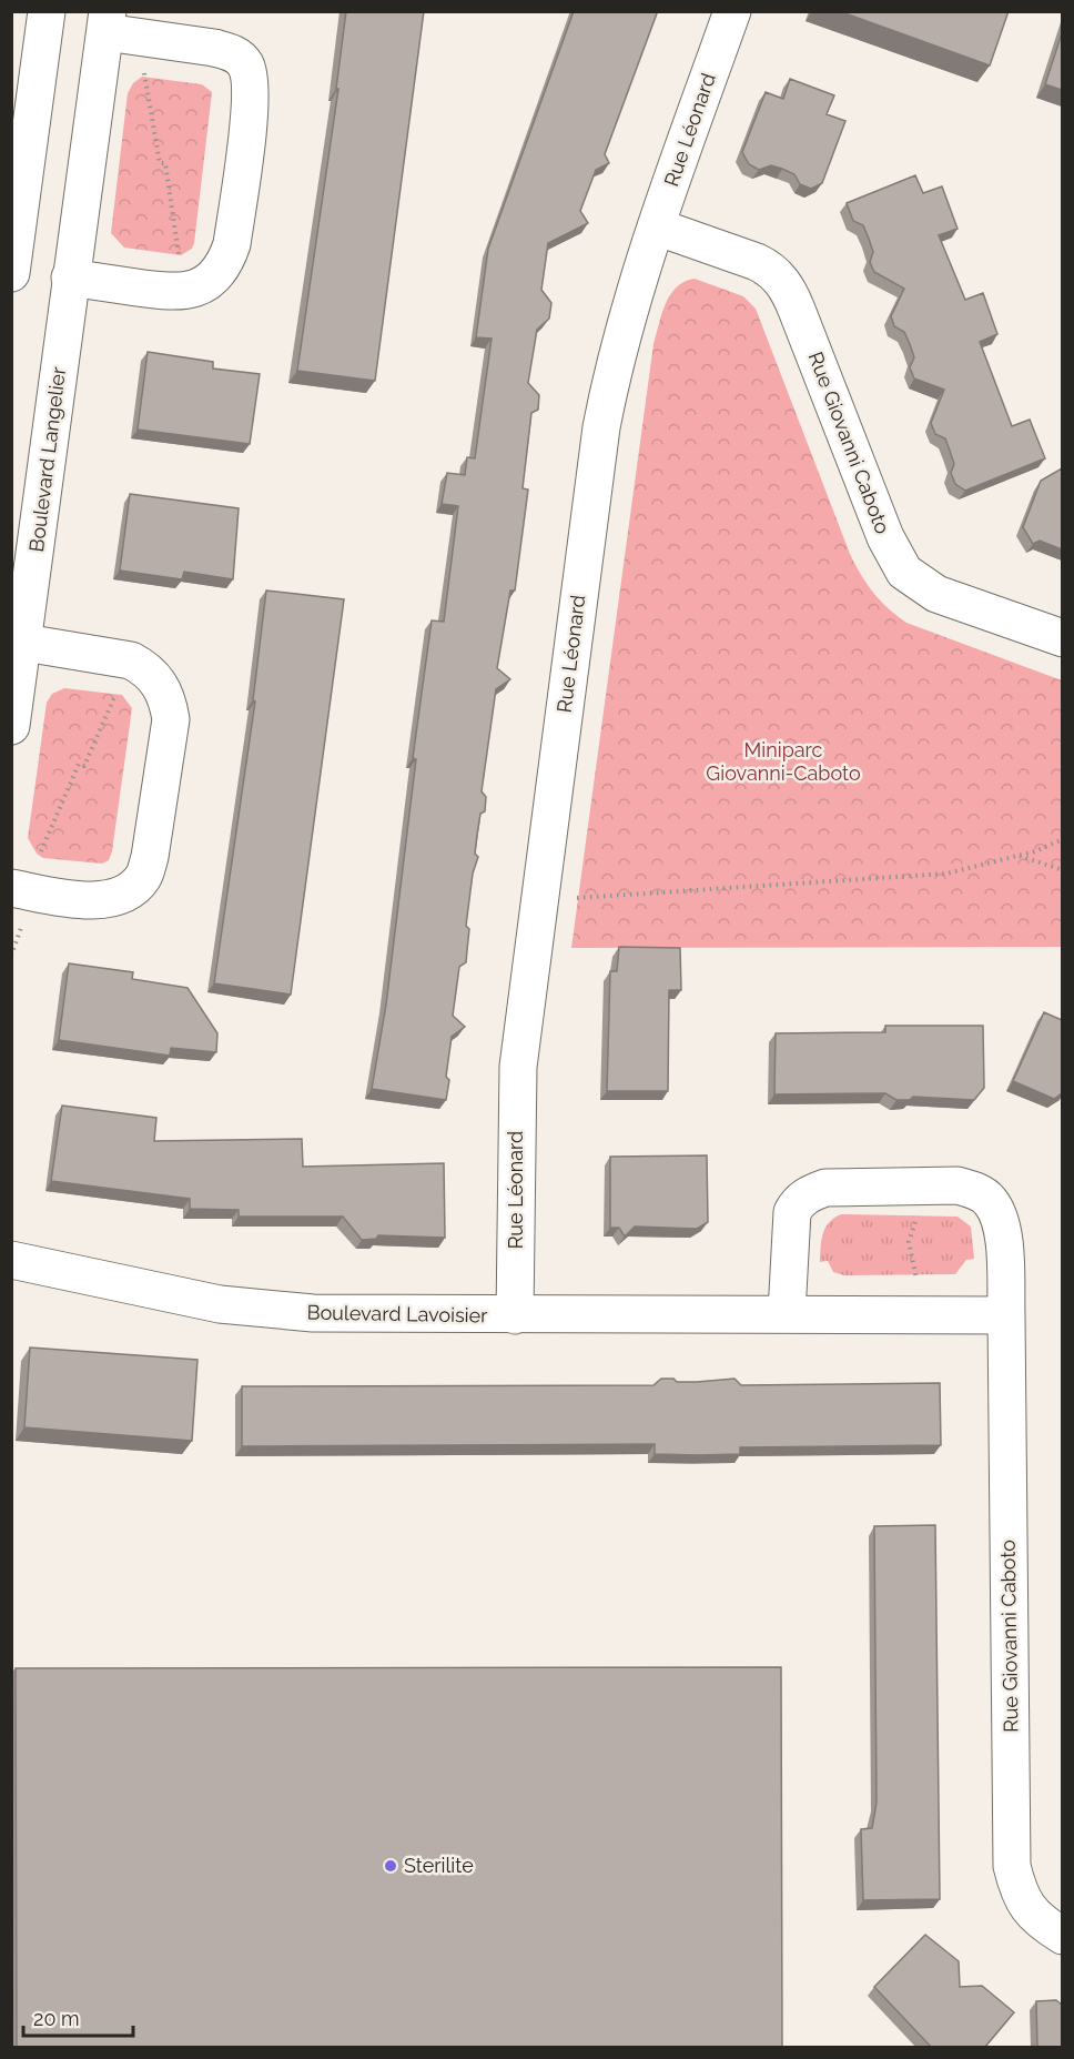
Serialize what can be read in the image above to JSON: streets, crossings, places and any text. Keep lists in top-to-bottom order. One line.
{"streets":{"street":["Rue Léonard","Rue Giovanni Caboto","Boulevard Langelier","Boulevard Lavoisier"]},"crossings":[["Rue Léonard","Rue Giovanni Caboto"],["Rue Léonard","Boulevard Lavoisier"],["Rue Giovanni Caboto","Boulevard Lavoisier"]],"parks":["Miniparc Giovanni-Caboto"],"places":["Sterilite"],"scale_bar":"20 m"}
